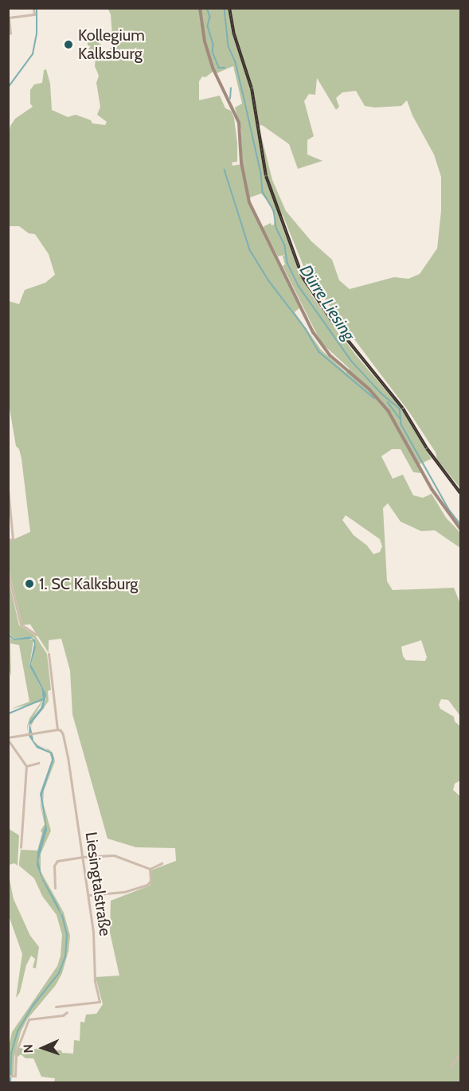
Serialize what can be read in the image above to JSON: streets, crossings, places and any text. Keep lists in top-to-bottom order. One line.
{"streets":{"street":["Liesingtalstraße"]},"water":["Dürre Liesing"],"places":["Kollegium Kalksburg","1. SC Kalksburg"],"north":"left"}
